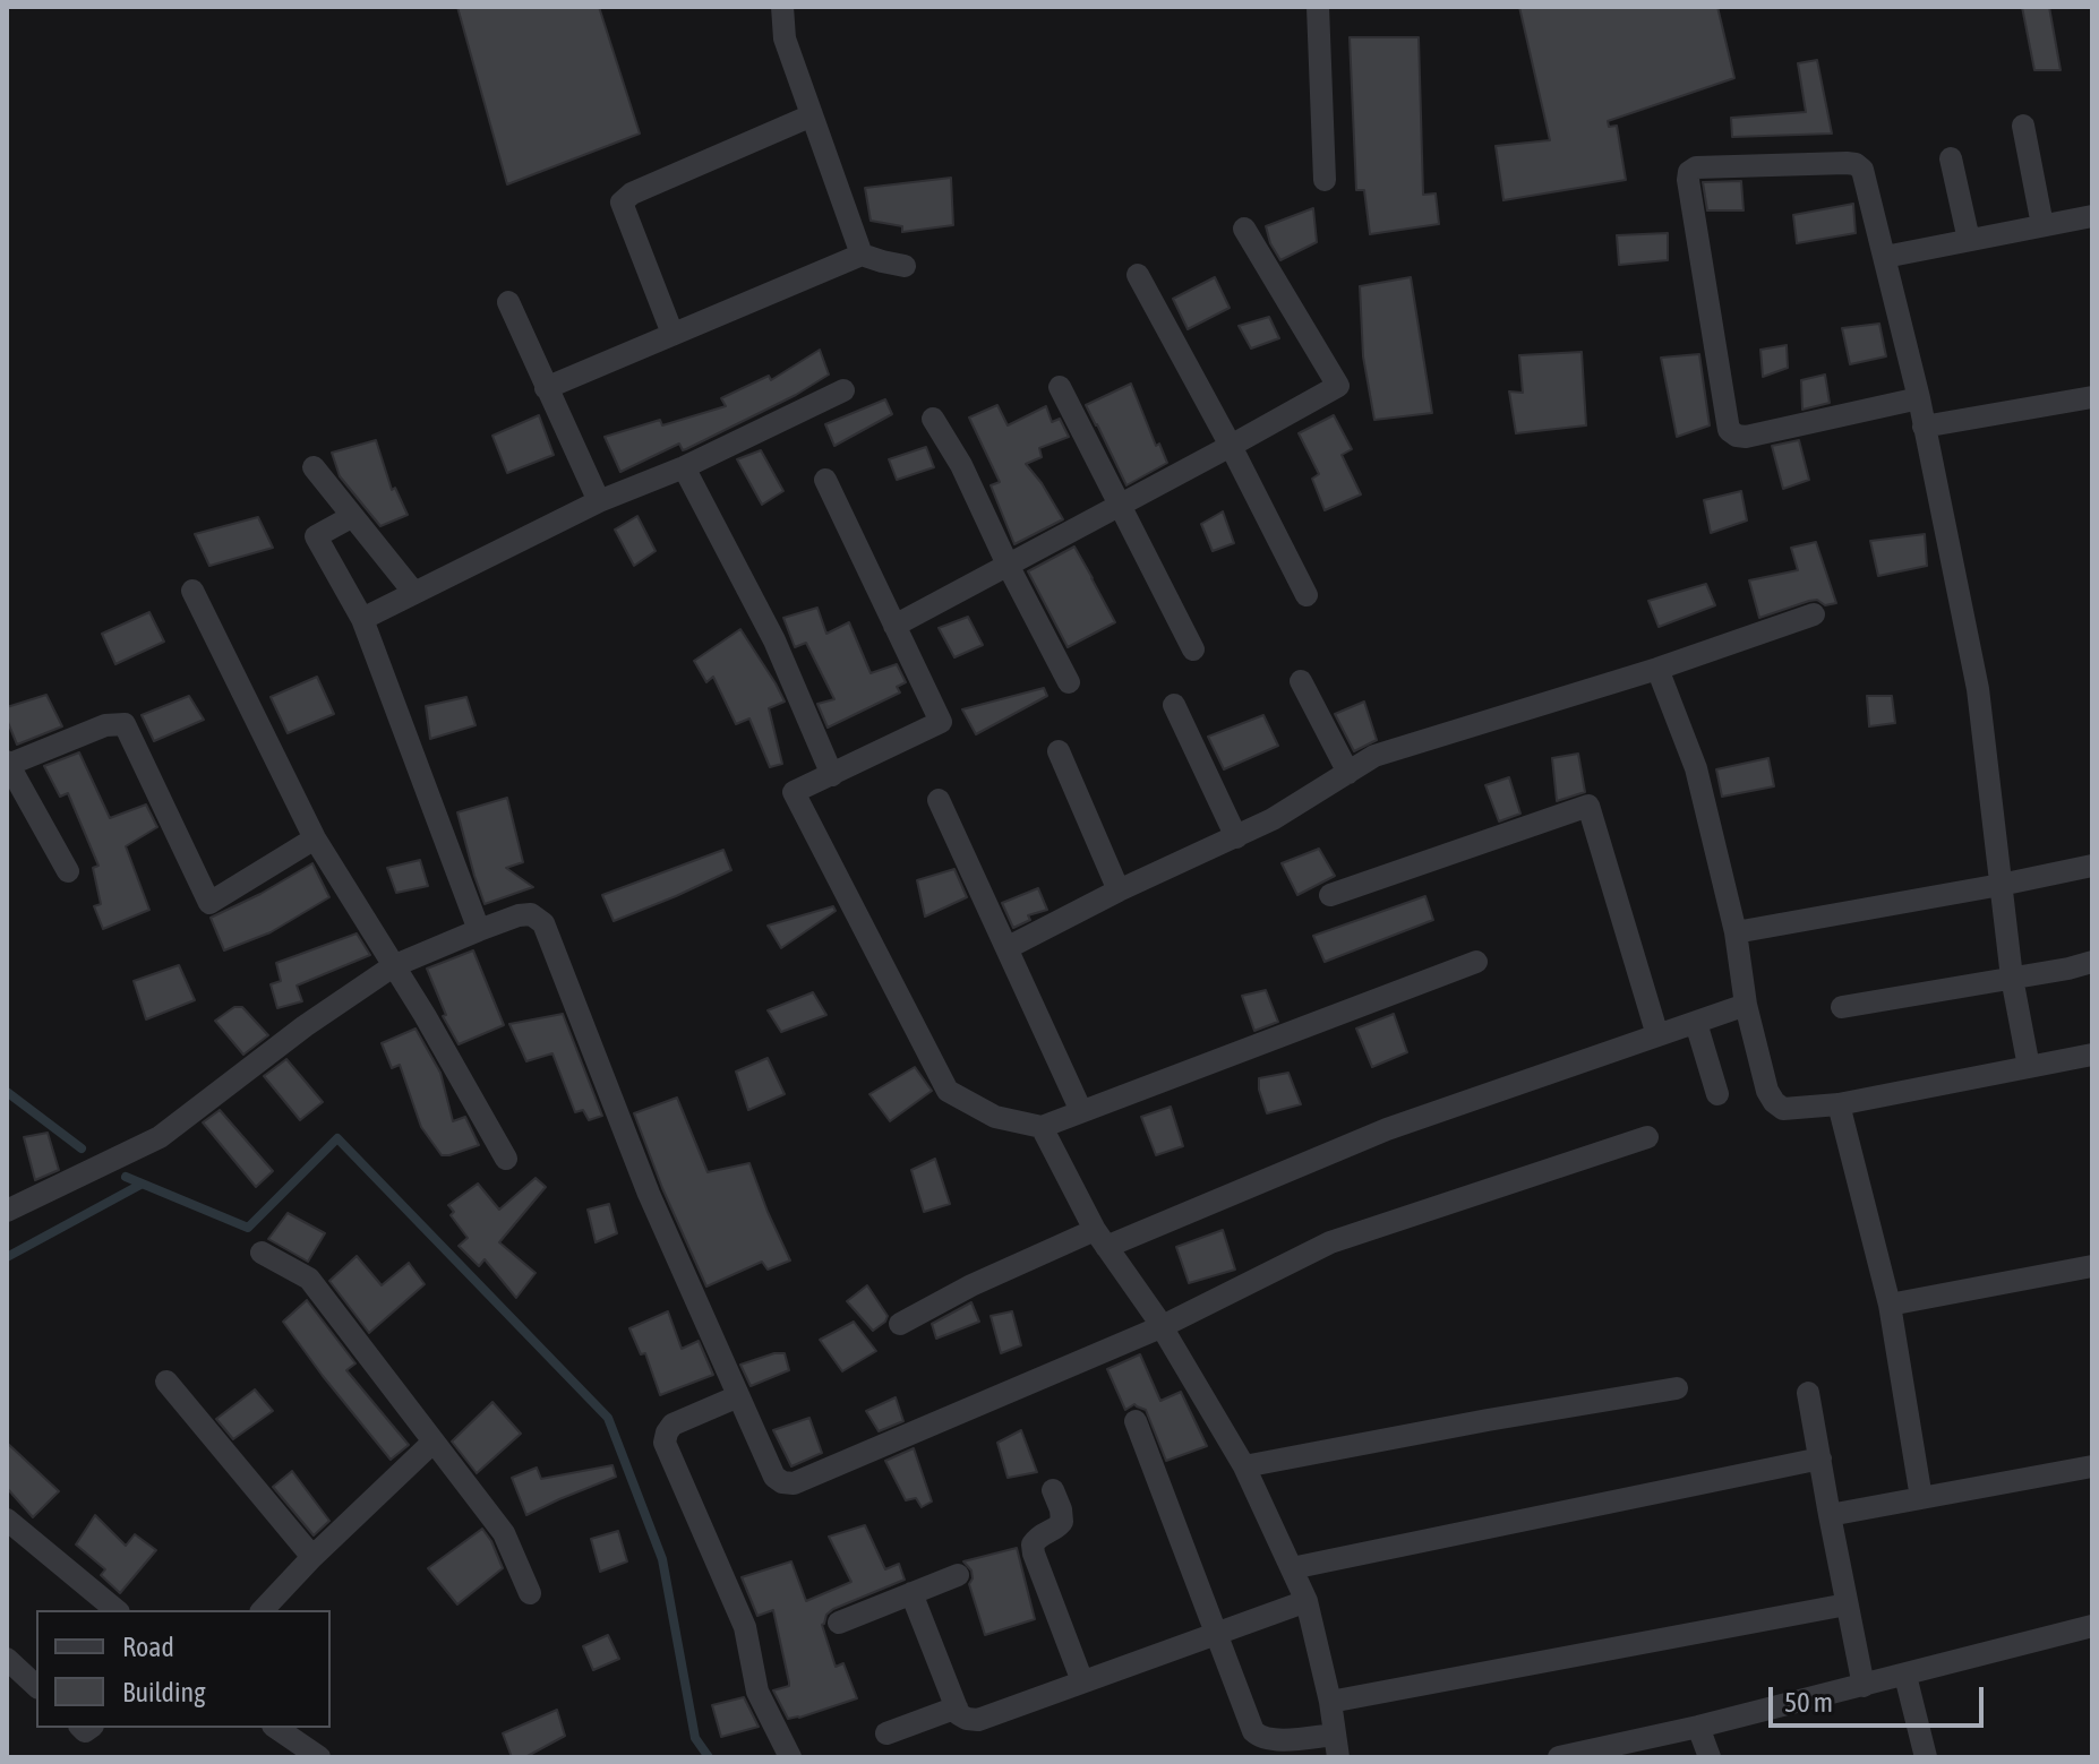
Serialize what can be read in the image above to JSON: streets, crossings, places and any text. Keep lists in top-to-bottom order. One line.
{"legend":["Road","Building"],"scale_bar":"50 m"}
